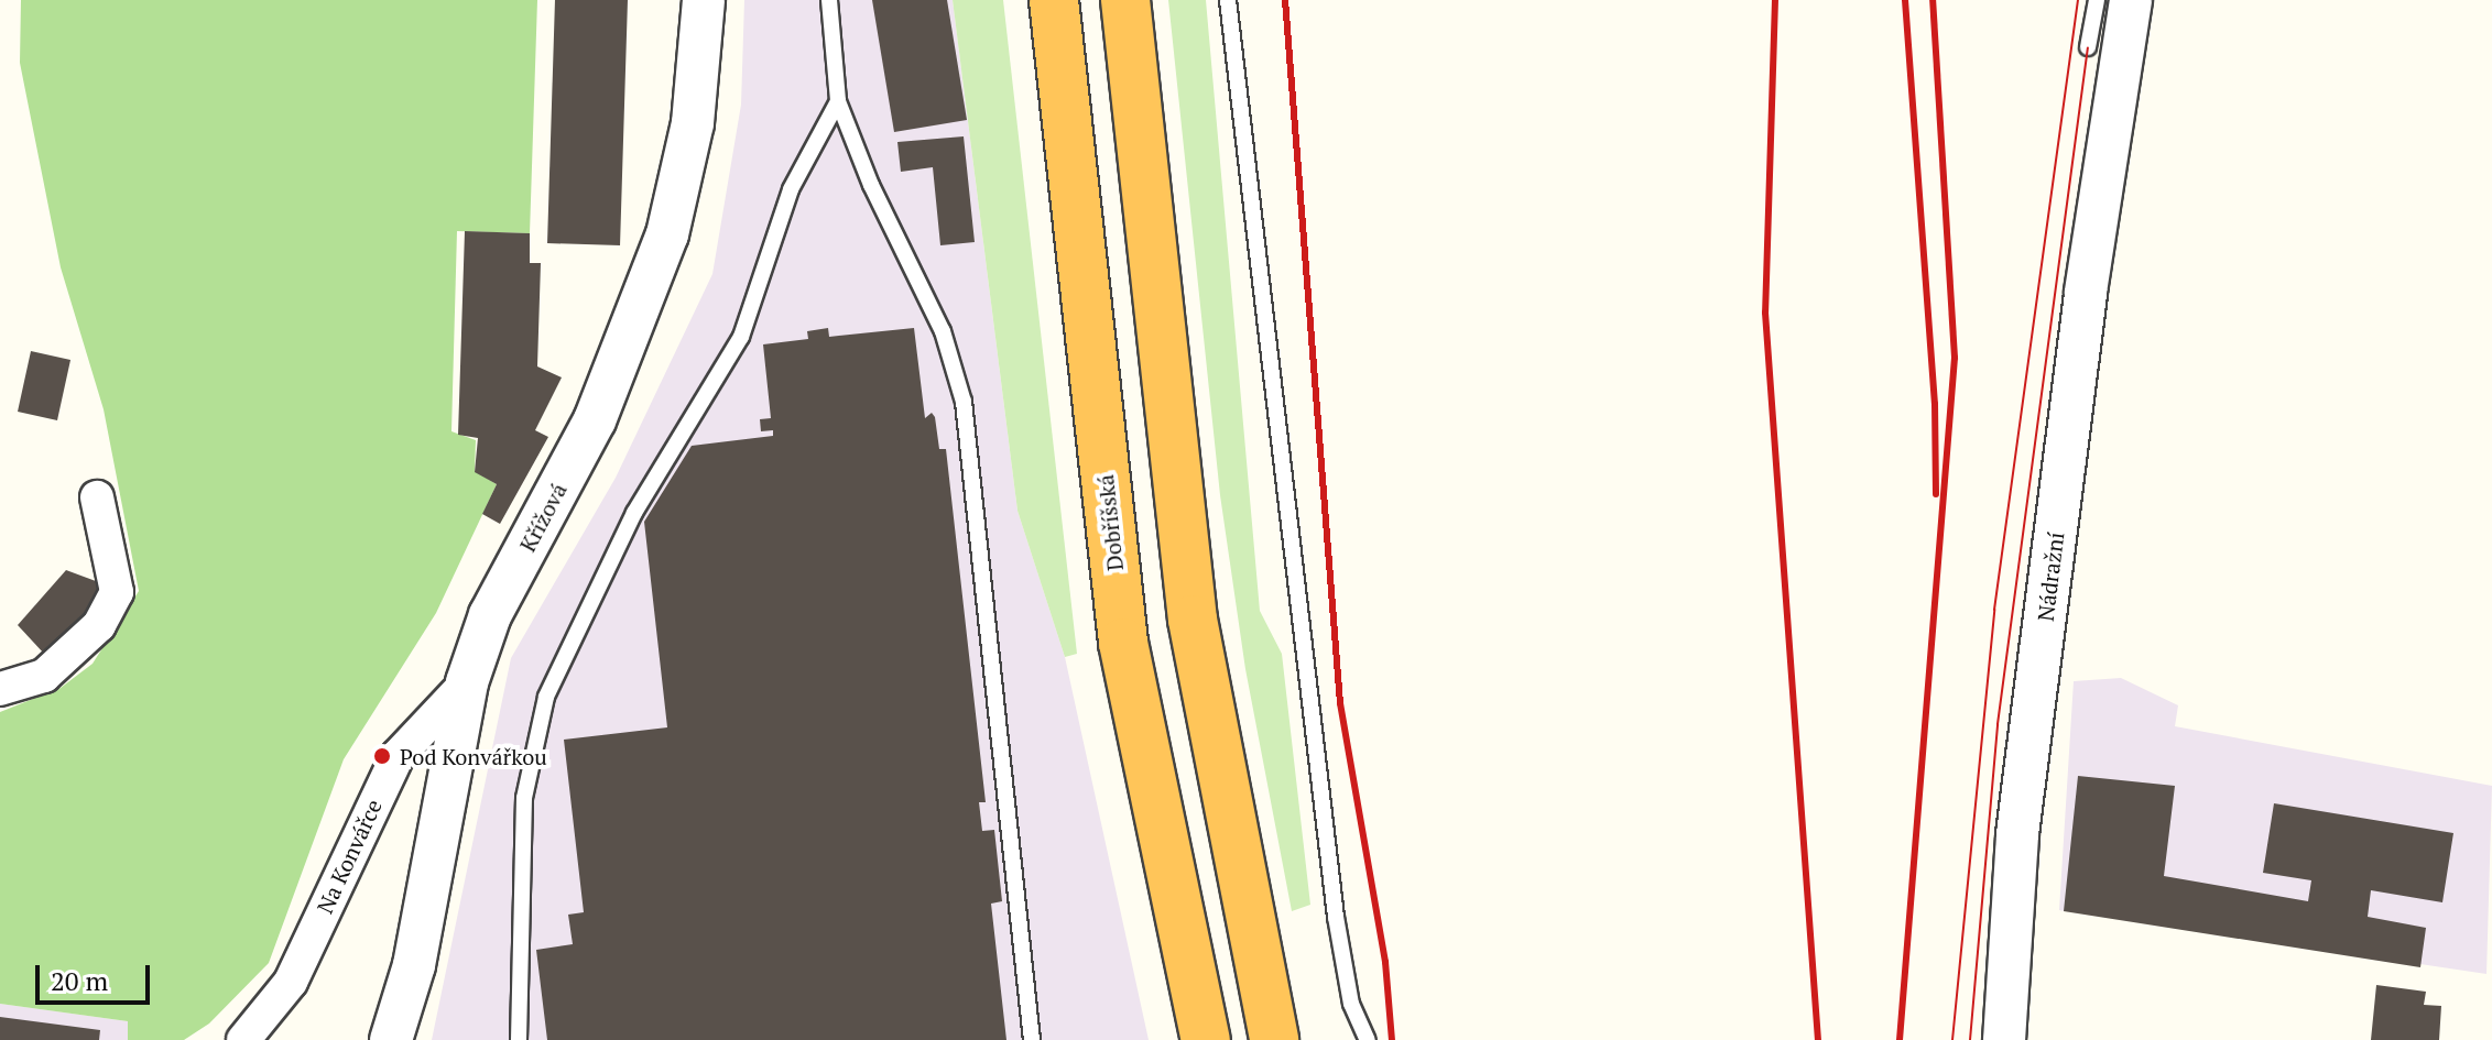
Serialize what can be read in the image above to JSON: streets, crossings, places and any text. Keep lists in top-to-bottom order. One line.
{"streets":{"highway":["Dobříšská"],"street":["Křížová","Nádražní","Na Konvářce"]},"crossings":[["Křížová","Na Konvářce"]],"places":["Pod Konvářkou"],"scale_bar":"20 m"}
